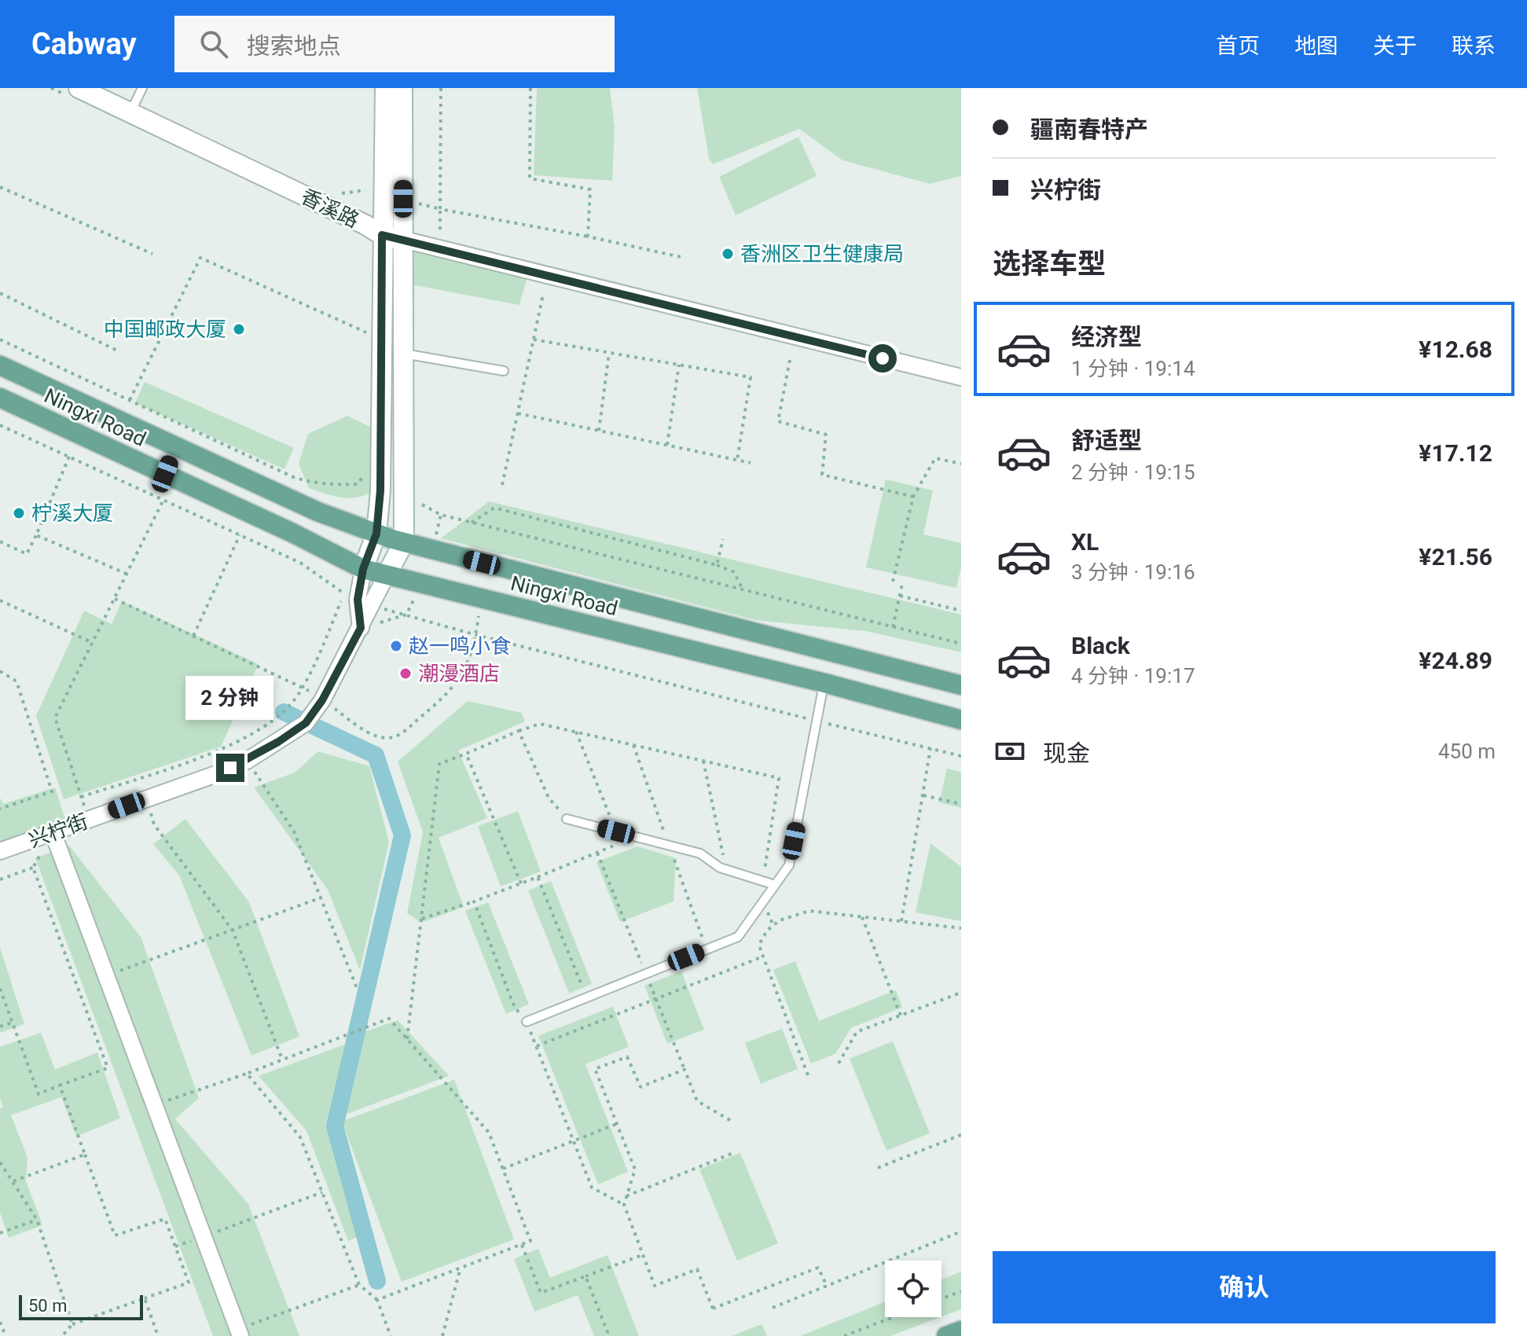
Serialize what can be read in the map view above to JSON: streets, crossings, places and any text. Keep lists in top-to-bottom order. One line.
{"streets":{"main road":["香溪路","Ningxi Road"],"street":["兴柠街"]},"places":["香洲区卫生健康局","中国邮政大厦","柠溪大厦","赵一鸣小食","潮漫酒店"],"scale_bar":"50 m","page":{"header":"Cabway","search":"搜索地点","nav":["首页","地图","关于","联系"],"banner":["疆南春特产","兴柠街"],"heading":"选择车型","list":[{"name":"经济型","note":"1 分钟 · 19:14","value":"¥12.68"},{"name":"舒适型","note":"2 分钟 · 19:15","value":"¥17.12"},{"name":"XL","note":"3 分钟 · 19:16","value":"¥21.56"},{"name":"Black","note":"4 分钟 · 19:17","value":"¥24.89"}],"bubble":"2 分钟","pay":["现金","450 m"],"buttons":"确认","scale":"50 m"}}
